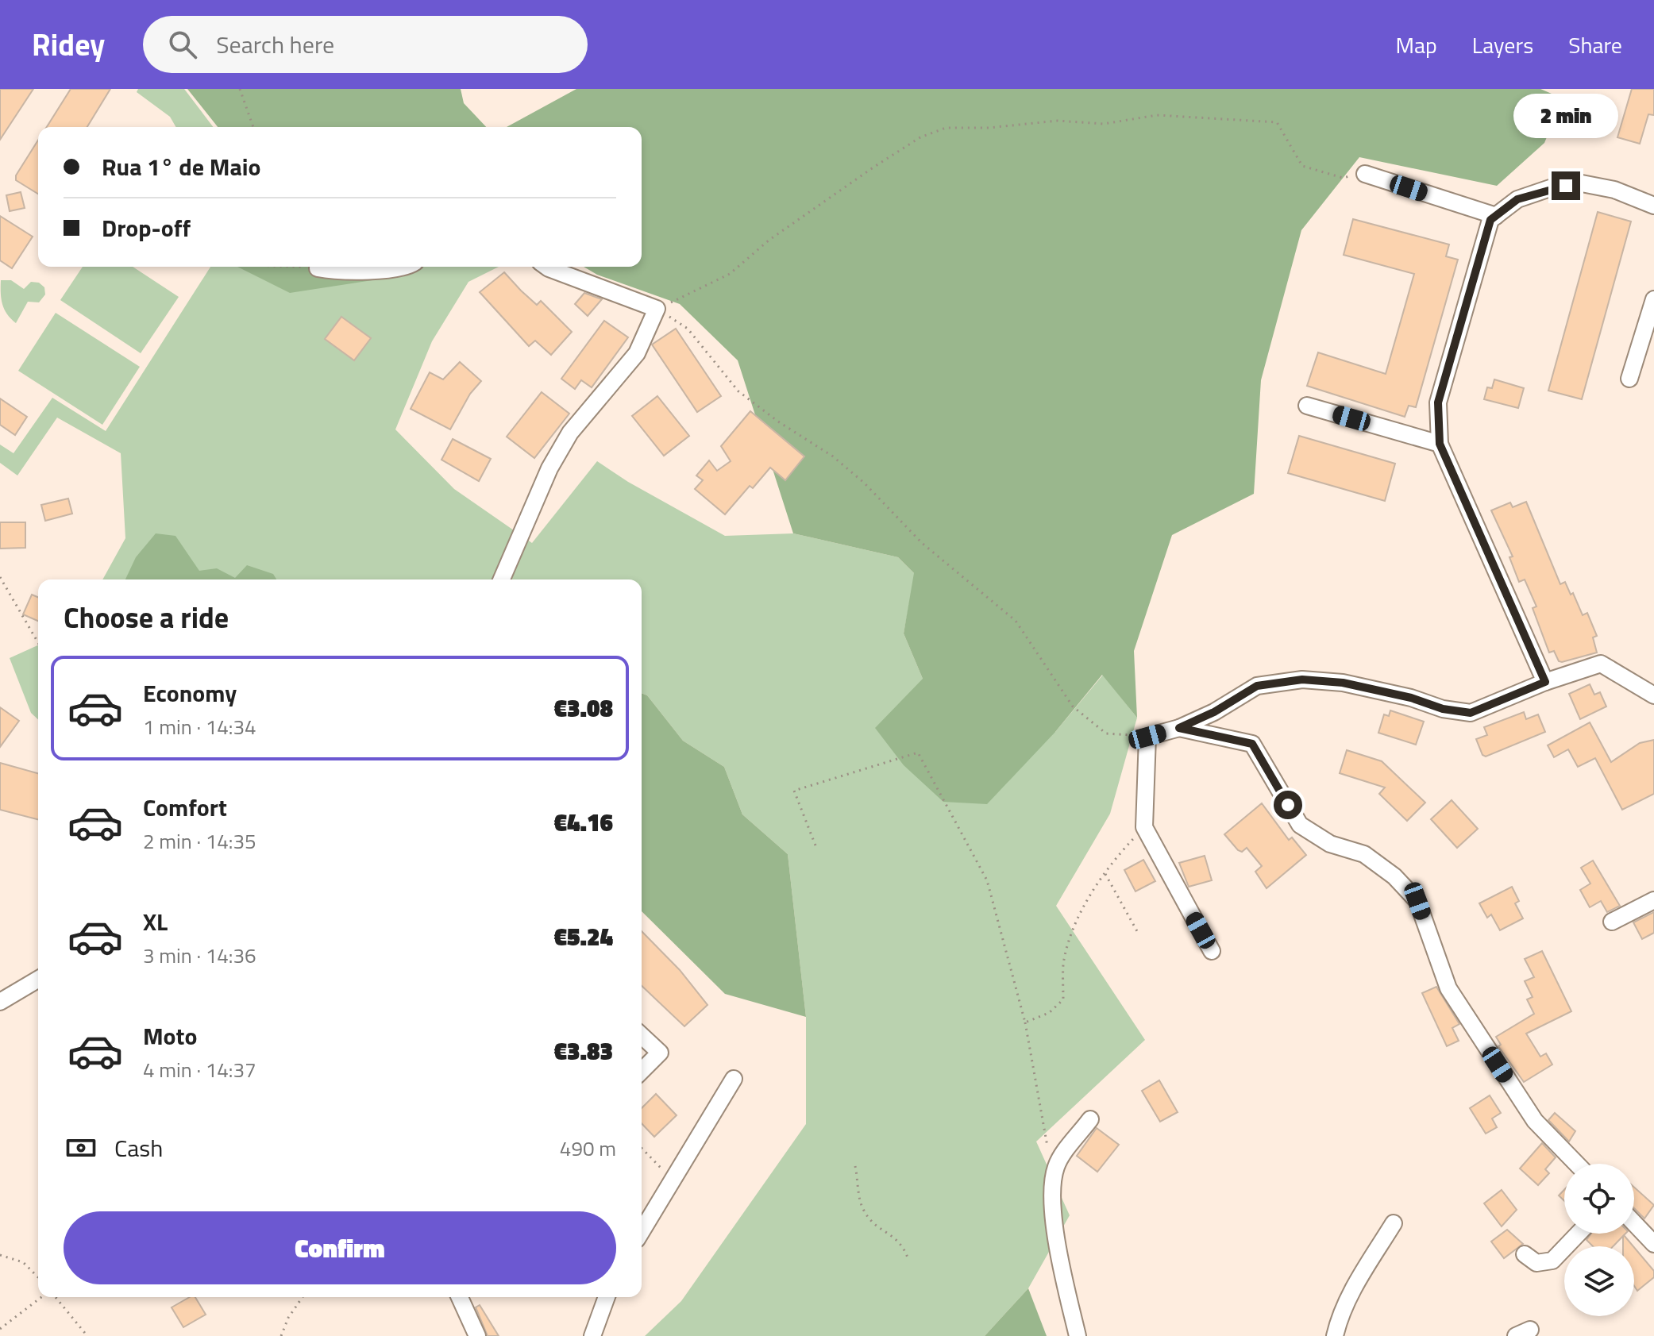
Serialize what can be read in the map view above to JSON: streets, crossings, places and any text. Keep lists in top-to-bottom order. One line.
{"page":{"header":"Ridey","search":"Search here","nav":["Map","Layers","Share"],"bubble":"2 min","banner":["Rua 1° de Maio","Drop-off"],"heading":"Choose a ride","list":[{"name":"Economy","note":"1 min · 14:34","value":"€3.08"},{"name":"Comfort","note":"2 min · 14:35","value":"€4.16"},{"name":"XL","note":"3 min · 14:36","value":"€5.24"},{"name":"Moto","note":"4 min · 14:37","value":"€3.83"}],"pay":["Cash","490 m"],"buttons":"Confirm"}}
